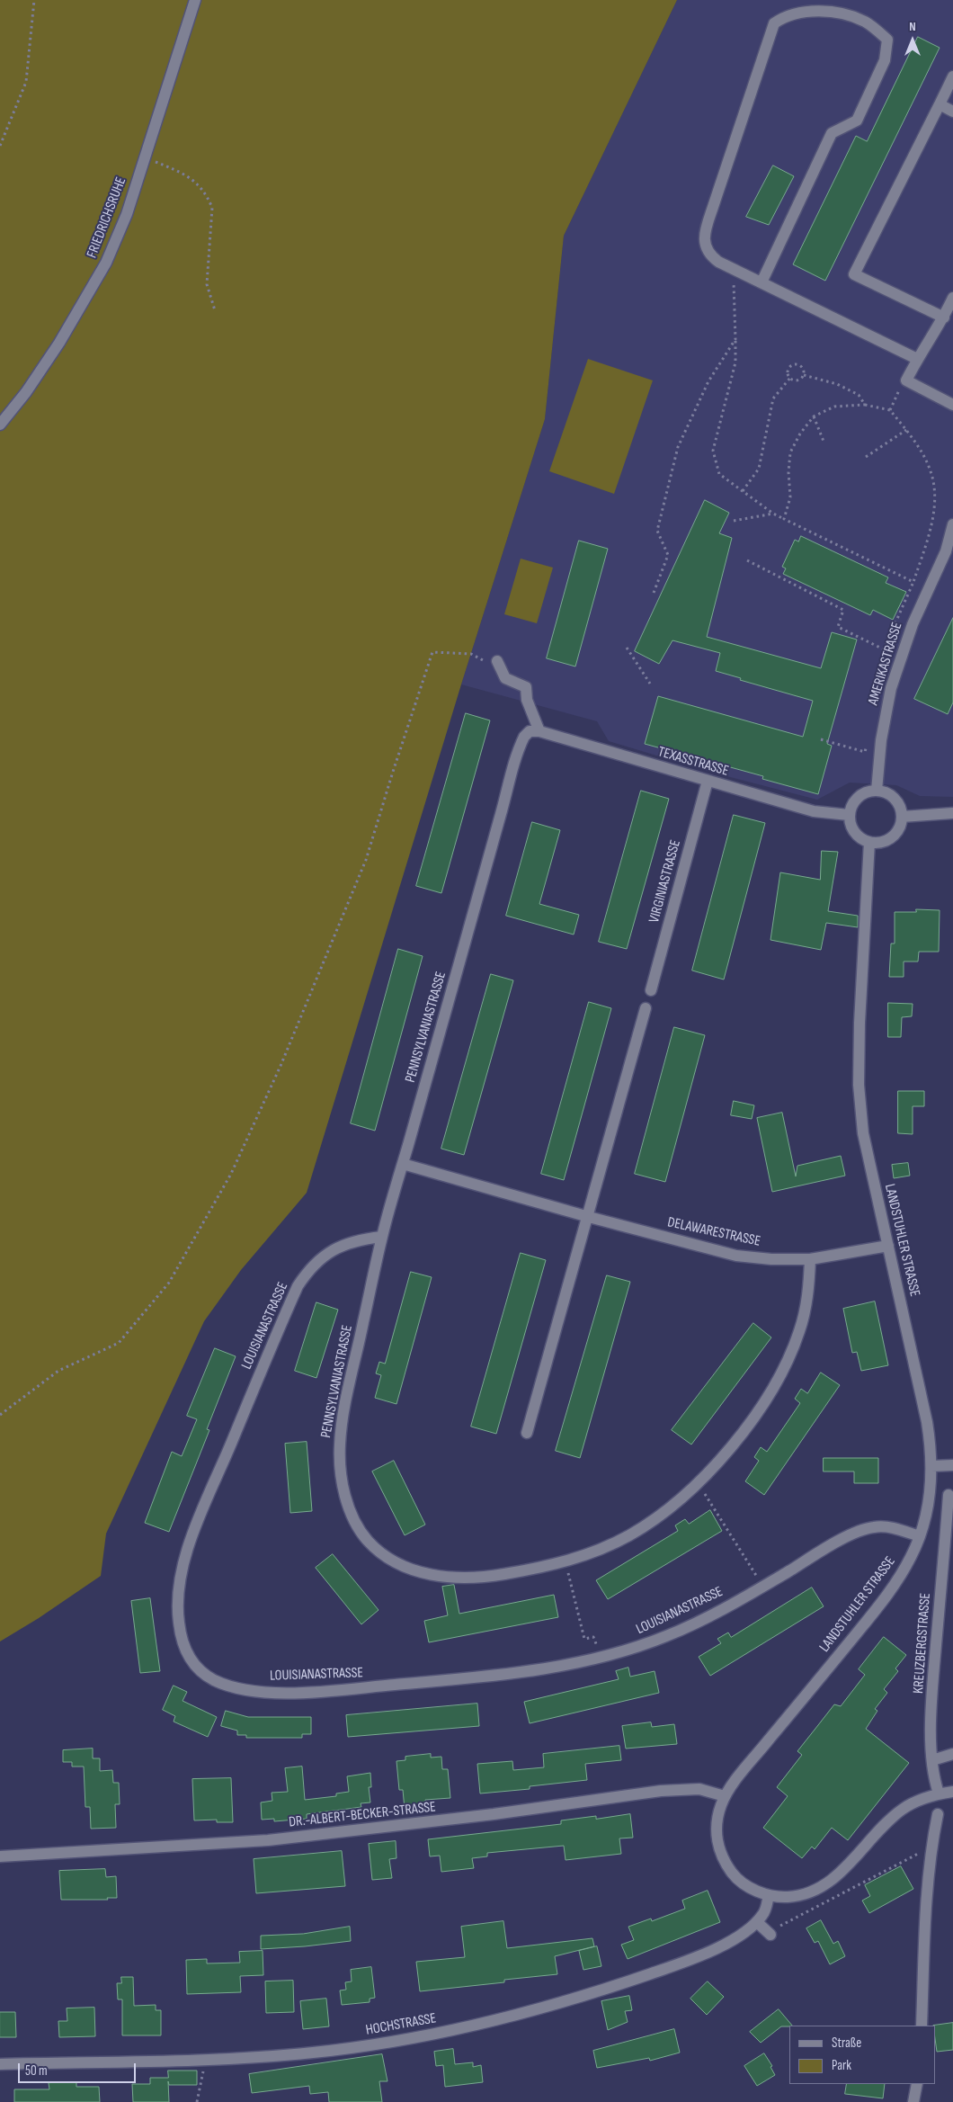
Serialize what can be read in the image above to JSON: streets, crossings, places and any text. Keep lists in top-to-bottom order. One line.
{"streets":{"street":["FRIEDRICHSRUHE","AMERIKASTRASSE","TEXASSTRASSE","VIRGINIASTRASSE","PENNSYLVANIASTRASSE","DELAWARESTRASSE","LANDSTUHLER STRASSE","LOUISIANASTRASSE","KREUZBERGSTRASSE","DR.-ALBERT-BECKER-STRASSE","HOCHSTRASSE"]},"crossings":[["AMERIKASTRASSE","TEXASSTRASSE"],["AMERIKASTRASSE","LANDSTUHLER STRASSE"],["TEXASSTRASSE","VIRGINIASTRASSE"],["TEXASSTRASSE","PENNSYLVANIASTRASSE"],["TEXASSTRASSE","LANDSTUHLER STRASSE"],["PENNSYLVANIASTRASSE","DELAWARESTRASSE"],["PENNSYLVANIASTRASSE","LOUISIANASTRASSE"],["DELAWARESTRASSE","LANDSTUHLER STRASSE"],["LANDSTUHLER STRASSE","LOUISIANASTRASSE"],["LANDSTUHLER STRASSE","KREUZBERGSTRASSE"],["LANDSTUHLER STRASSE","DR.-ALBERT-BECKER-STRASSE"],["LANDSTUHLER STRASSE","HOCHSTRASSE"]],"legend":["Straße","Park"],"scale_bar":"50 m","north":"top"}
